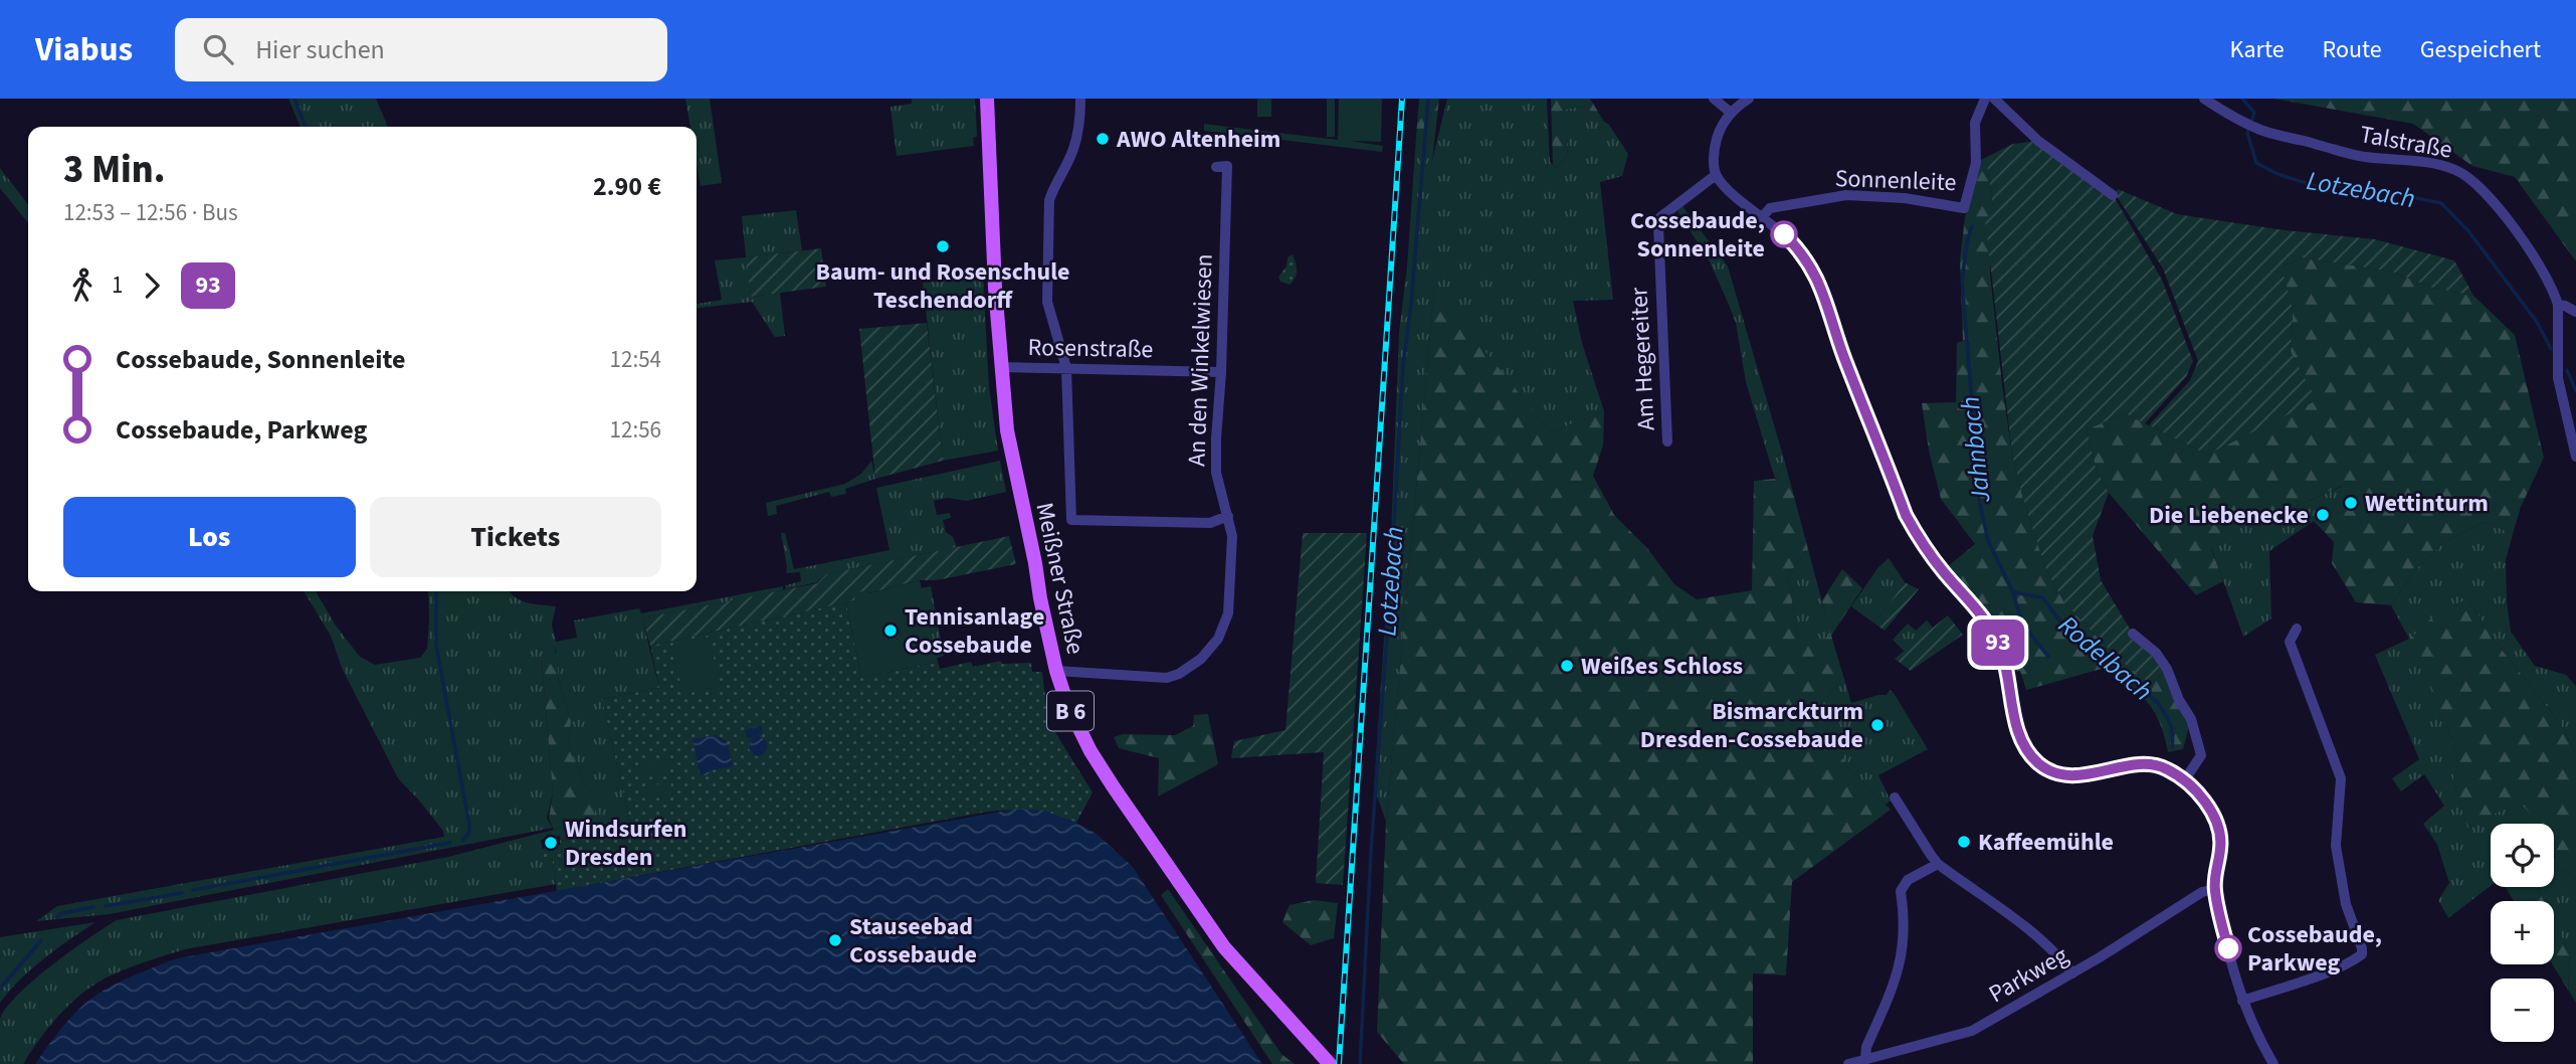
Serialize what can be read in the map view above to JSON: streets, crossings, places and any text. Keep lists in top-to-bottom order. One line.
{"streets":{"main road":["Meißner Straße","B 6"],"street":["Talstraße","Sonnenleite","Rosenstraße","Am Hegereiter","An den Winkelwiesen","Parkweg"]},"crossings":[["Rosenstraße","An den Winkelwiesen"],["Rosenstraße","Meißner Straße"],["An den Winkelwiesen","Meißner Straße"]],"water":["Lotzebach","Jahnbach","Rodelbach"],"places":["AWO Altenheim","Cossebaude, Sonnenleite","Baum- und Rosenschule Teschendorff","Wettinturm","Die Liebenecke","Tennisanlage Cossebaude","Weißes Schloss","Bismarckturm Dresden-Cossebaude","Kaffeemühle","Windsurfen Dresden","Stauseebad Cossebaude","Cossebaude, Parkweg"],"lines":["bus line 93"],"page":{"header":"Viabus","search":"Hier suchen","nav":["Karte","Route","Gespeichert"],"on_map":"93","heading":["3 Min.","12:53 – 12:56 · Bus","2.90 €"],"legs":["1","93"],"list":[{"name":"Cossebaude, Sonnenleite","value":"12:54"},{"name":"Cossebaude, Parkweg","value":"12:56"}],"buttons":["Los","Tickets"],"map_buttons":["+","−"]}}
